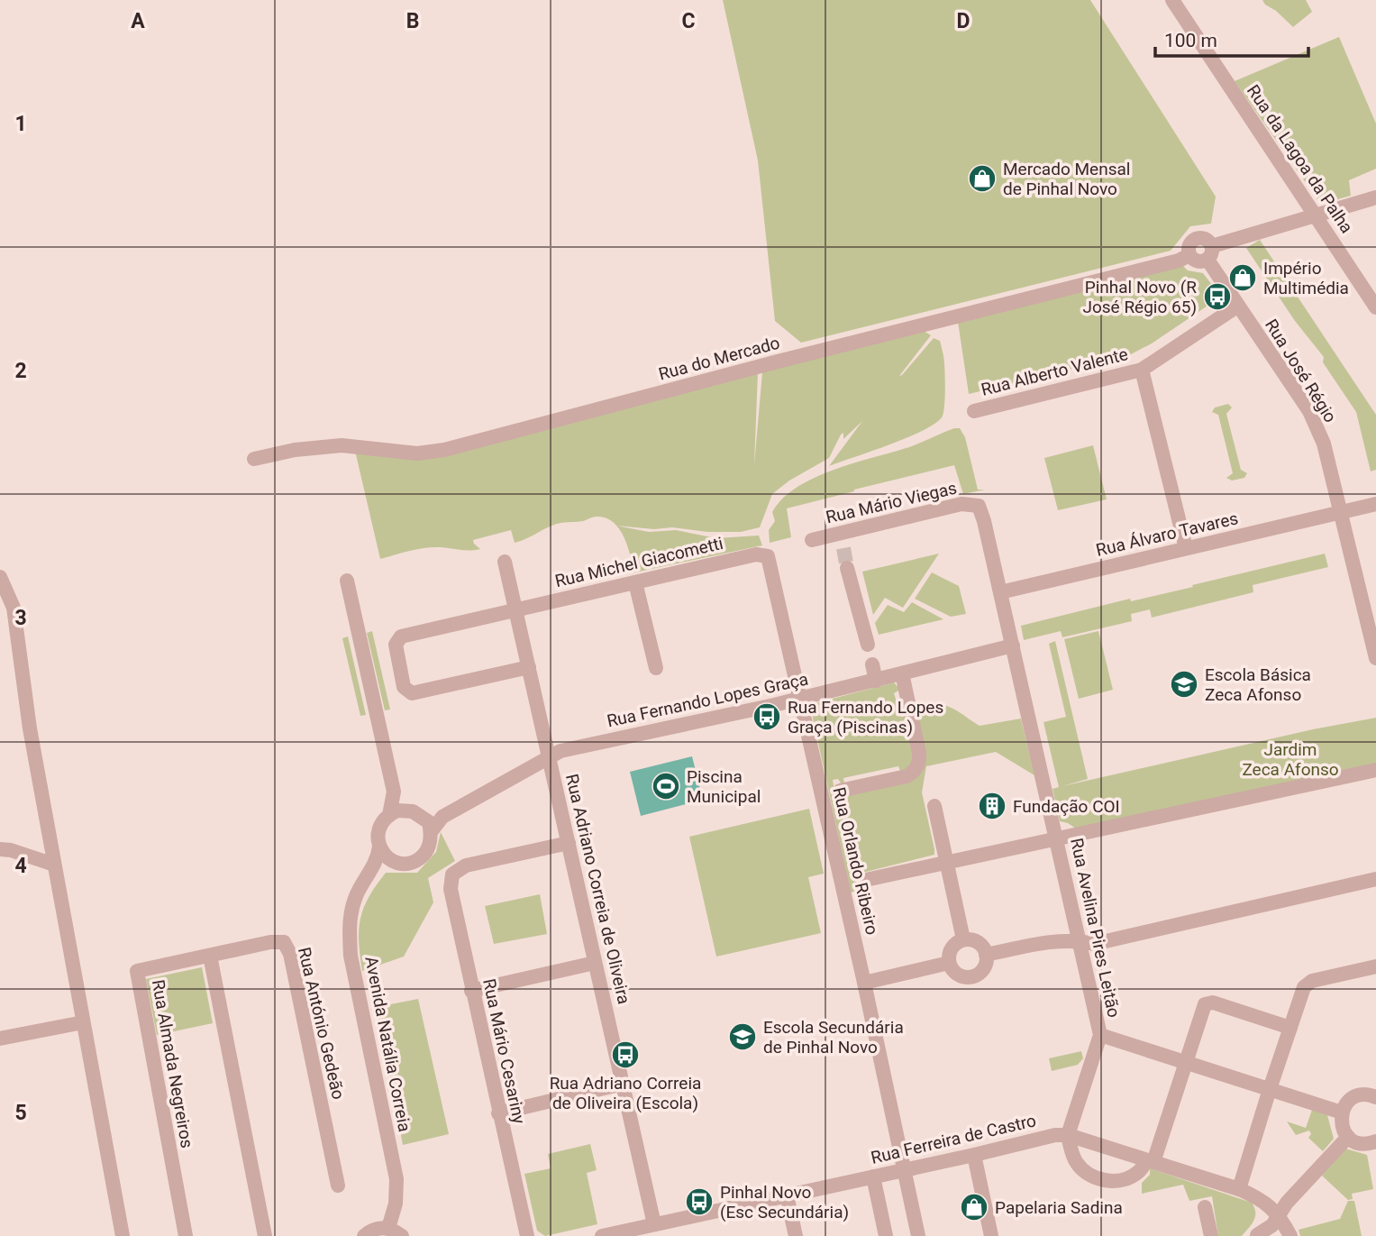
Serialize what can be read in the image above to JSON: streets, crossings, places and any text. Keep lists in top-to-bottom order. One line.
{"streets":{"street":["Rua da Lagoa da Palha","Rua do Mercado","Rua José Régio","Rua Alberto Valente","Rua Mário Viegas","Rua Álvaro Tavares","Rua Michel Giacometti","Rua Fernando Lopes Graça","Rua Orlando Ribeiro","Rua Adriano Correia de Oliveira","Rua Avelina Pires Leitão","Rua António Gedeão","Avenida Natália Correia","Rua Mário Cesariny","Rua Almada Negreiros","Rua Ferreira de Castro"]},"crossings":[["Rua do Mercado","Rua José Régio"],["Rua José Régio","Rua Alberto Valente"],["Rua José Régio","Rua Álvaro Tavares"],["Rua Mário Viegas","Rua Avelina Pires Leitão"],["Rua Álvaro Tavares","Rua Avelina Pires Leitão"],["Rua Michel Giacometti","Rua Orlando Ribeiro"],["Rua Michel Giacometti","Rua Adriano Correia de Oliveira"],["Rua Fernando Lopes Graça","Rua Orlando Ribeiro"],["Rua Fernando Lopes Graça","Rua Adriano Correia de Oliveira"],["Rua Fernando Lopes Graça","Rua Avelina Pires Leitão"],["Rua Fernando Lopes Graça","Avenida Natália Correia"],["Rua Orlando Ribeiro","Rua Ferreira de Castro"],["Rua Adriano Correia de Oliveira","Rua Mário Cesariny"],["Rua Adriano Correia de Oliveira","Rua Ferreira de Castro"],["Rua Avelina Pires Leitão","Rua Ferreira de Castro"],["Rua António Gedeão","Rua Almada Negreiros"]],"parks":["Jardim Zeca Afonso"],"places":{"shop":["Mercado Mensal de Pinhal Novo","Império Multimédia","Papelaria Sadina"],"bus stop":["Pinhal Novo (R José Régio 65)","Rua Fernando Lopes Graça (Piscinas)","Rua Adriano Correia de Oliveira (Escola)","Pinhal Novo (Esc Secundária)"],"school or university":["Escola Básica Zeca Afonso","Escola Secundária de Pinhal Novo"],"sports":["Piscina Municipal"],"building":["Fundação COI"]},"scale_bar":"100 m","grid":{"columns":["A","B","C","D"],"rows":["1","2","3","4","5"]}}
